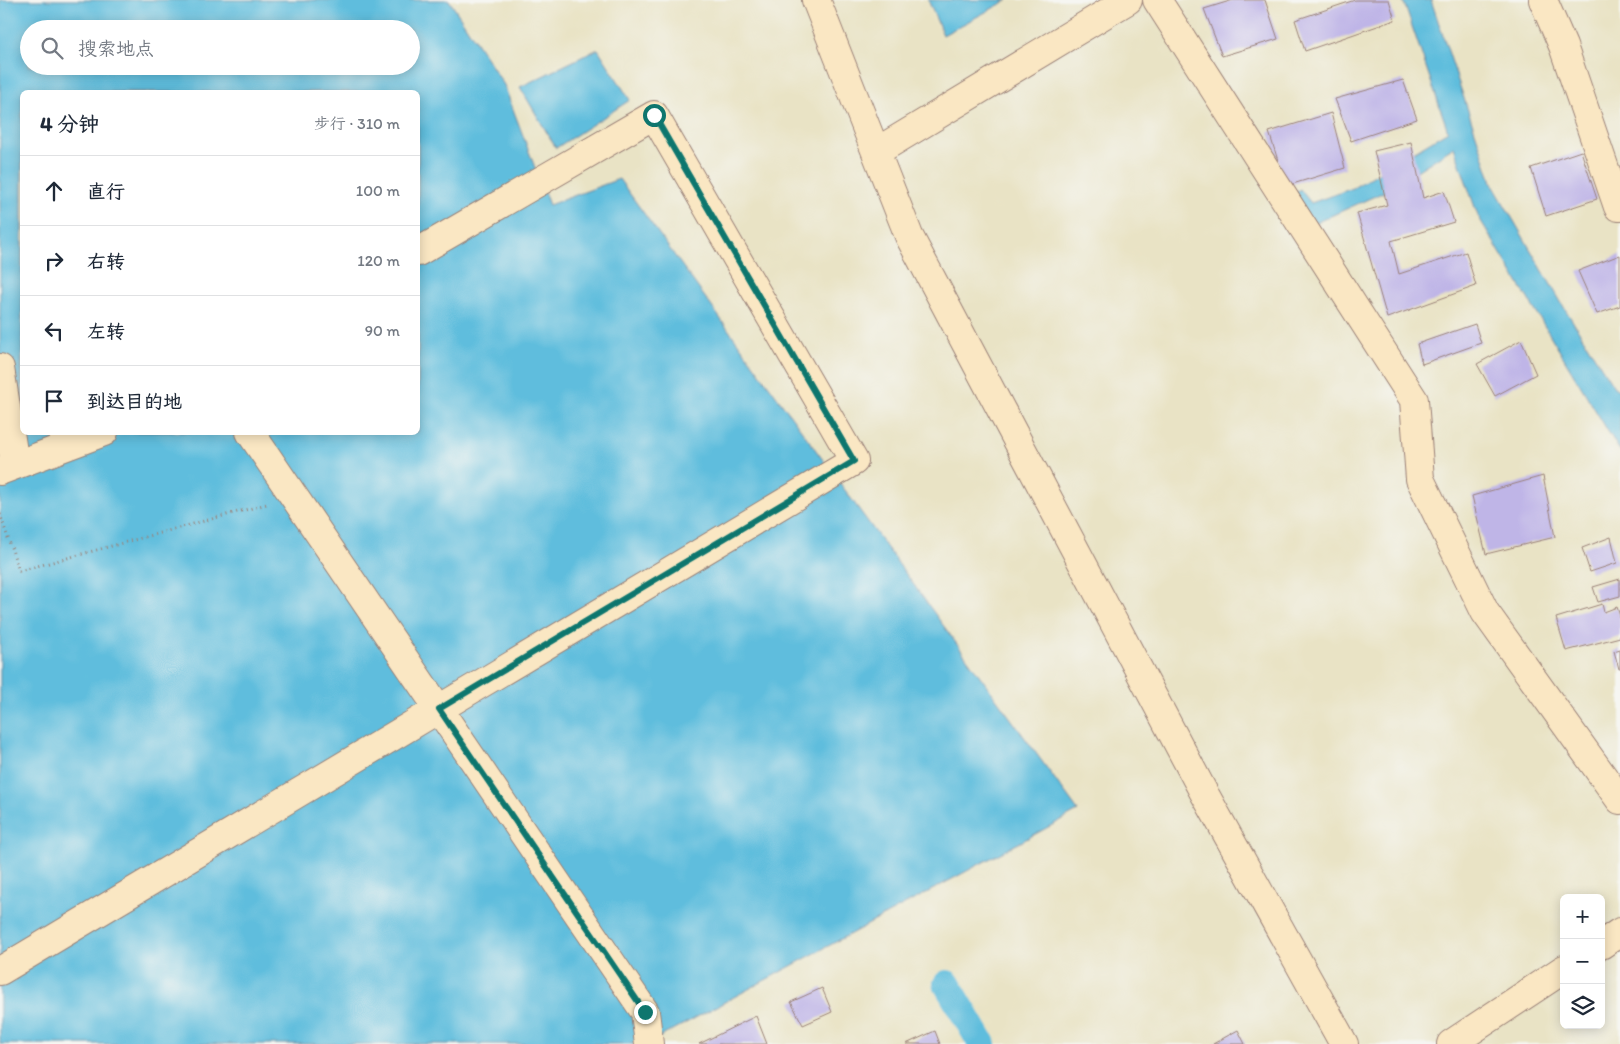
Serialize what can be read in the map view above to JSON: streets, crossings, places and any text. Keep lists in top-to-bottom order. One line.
{"page":{"search":"搜索地点","heading":["4 分钟","步行 · 310 m"],"list":[["直行","100 m"],["右转","120 m"],["左转","90 m"],"到达目的地"],"map_buttons":["+","−"]}}
